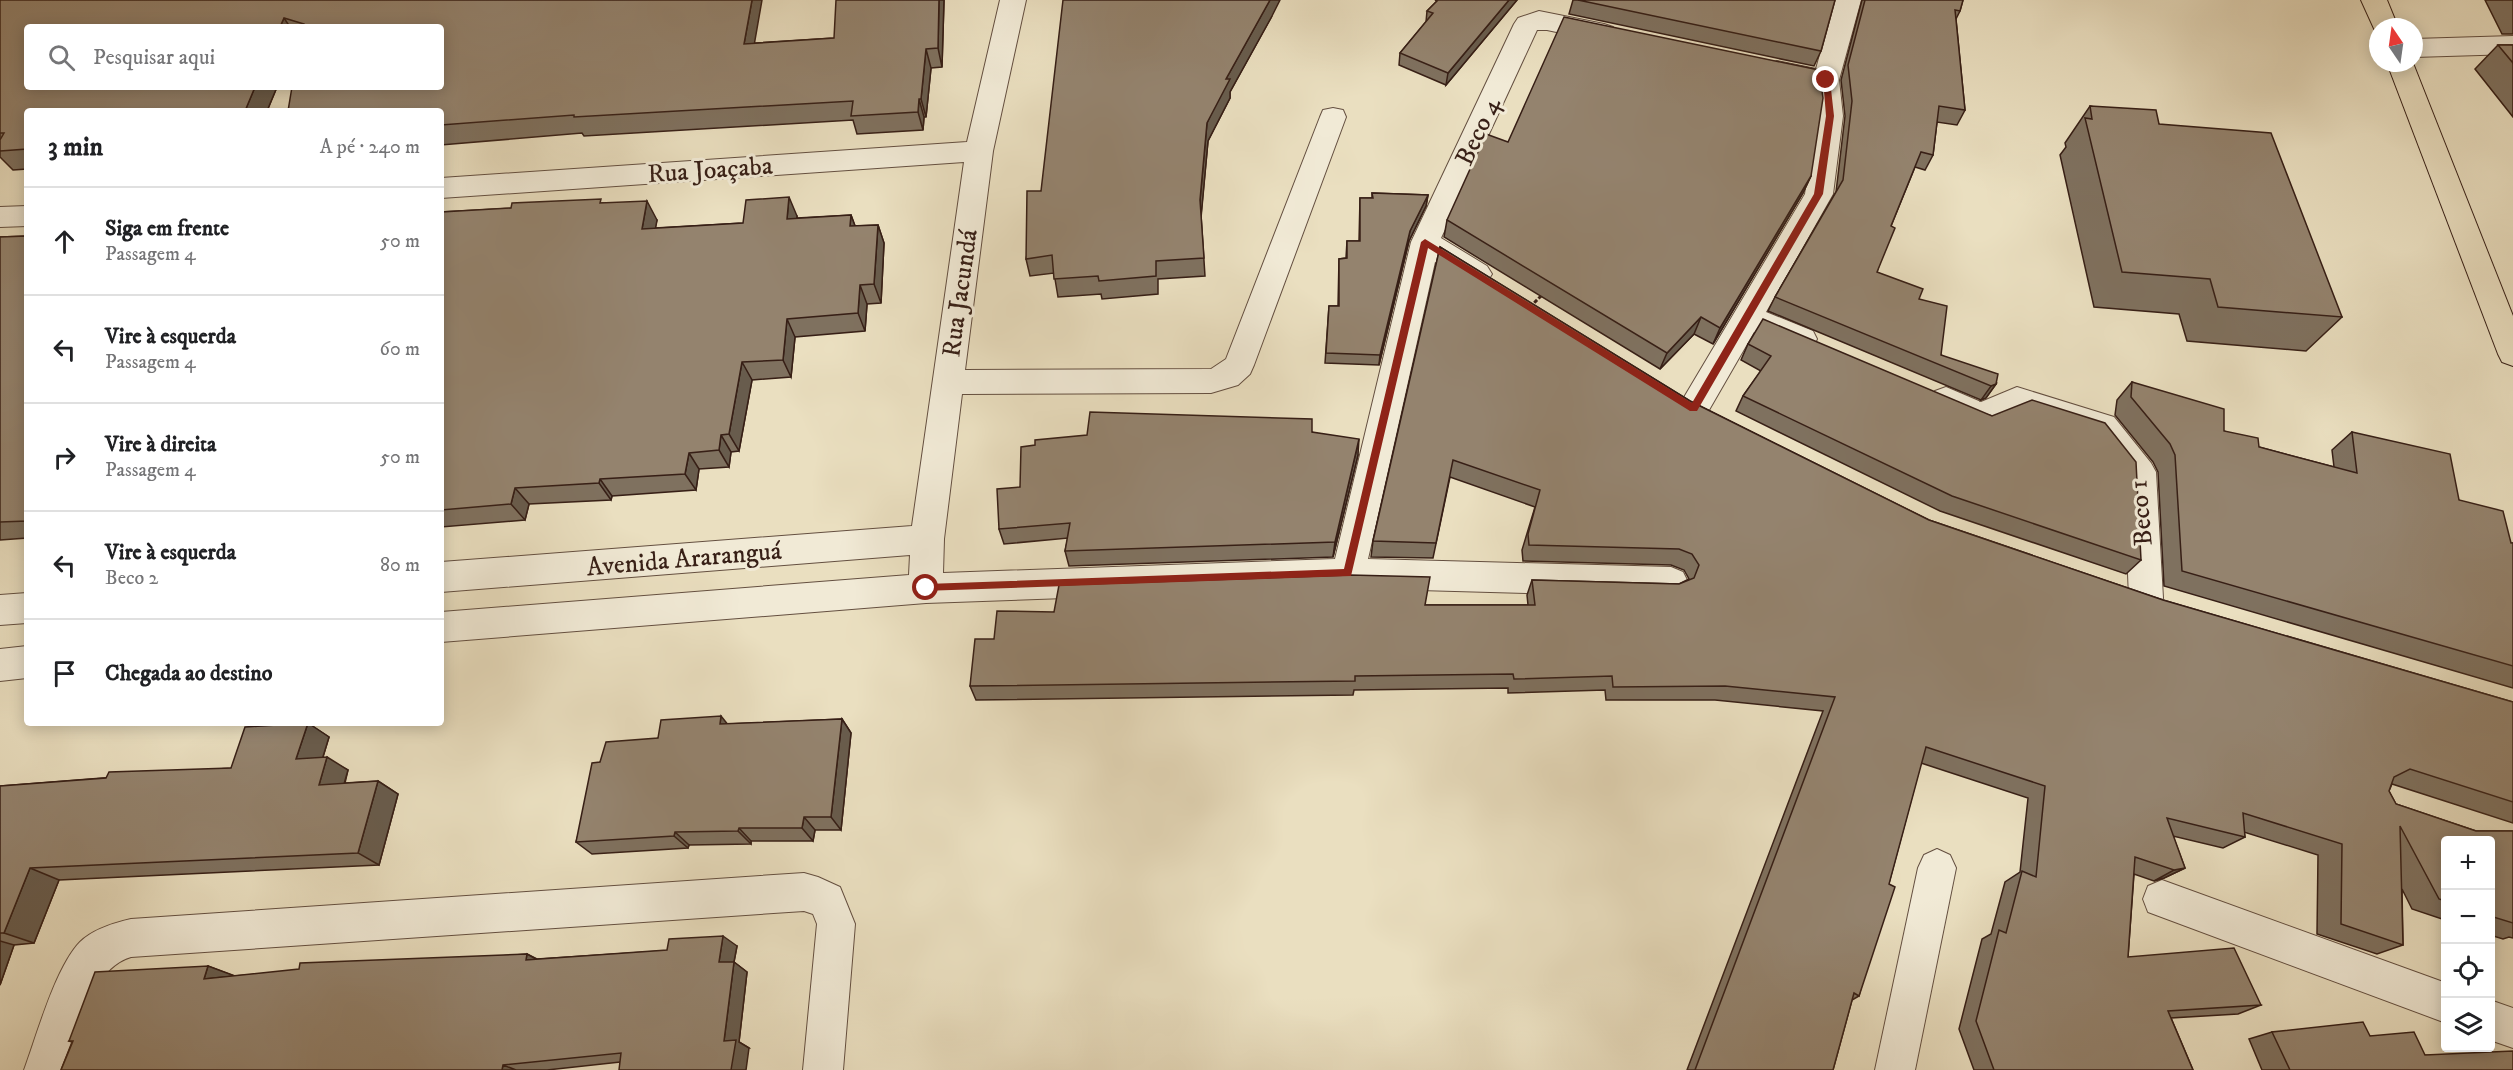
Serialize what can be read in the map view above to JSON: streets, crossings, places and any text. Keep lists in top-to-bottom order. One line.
{"streets":{"street":["Beco 4","Rua Joaçaba","Rua Jacundá","Beco 1","Avenida Araranguá"]},"crossings":[["Beco 4","Avenida Araranguá"],["Rua Joaçaba","Rua Jacundá"],["Rua Jacundá","Avenida Araranguá"]],"north":"top","page":{"search":"Pesquisar aqui","heading":["3 min","A pé · 240 m"],"list":[["Siga em frente","Passagem 4","50 m"],["Vire à esquerda","Passagem 4","60 m"],["Vire à direita","Passagem 4","50 m"],["Vire à esquerda","Beco 2","80 m"],"Chegada ao destino"],"map_buttons":["+","−"]}}
